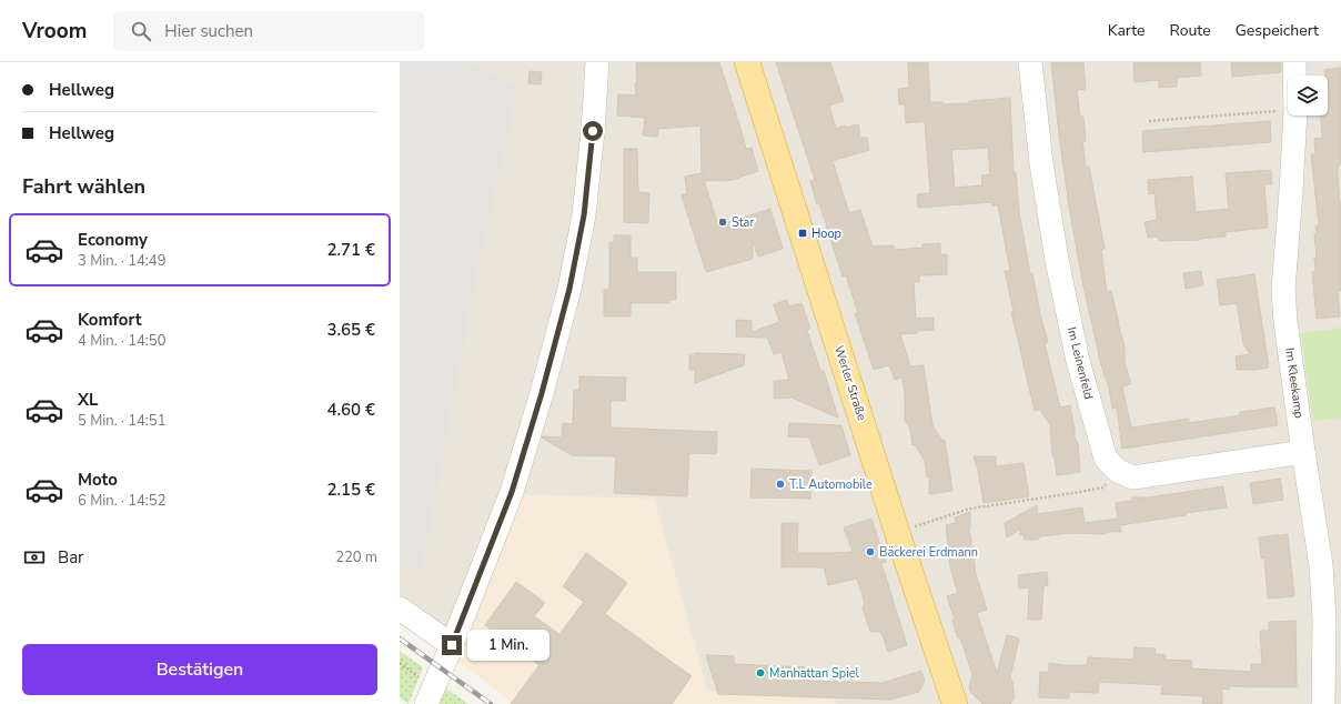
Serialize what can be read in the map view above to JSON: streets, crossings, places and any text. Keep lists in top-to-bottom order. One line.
{"streets":{"main road":["Werler Straße"],"street":["Im Leinenfeld","Im Kleekamp"]},"places":{"other":["Star","T.L Automobile","Bäckerei Erdmann","Manhattan Spiel"],"transit":["Hoop"]},"page":{"header":"Vroom","search":"Hier suchen","nav":["Karte","Route","Gespeichert"],"banner":["Hellweg","Hellweg"],"heading":"Fahrt wählen","list":[{"name":"Economy","note":"3 Min. · 14:49","value":"2.71 €"},{"name":"Komfort","note":"4 Min. · 14:50","value":"3.65 €"},{"name":"XL","note":"5 Min. · 14:51","value":"4.60 €"},{"name":"Moto","note":"6 Min. · 14:52","value":"2.15 €"}],"pay":["Bar","220 m"],"bubble":"1 Min.","buttons":"Bestätigen"}}
